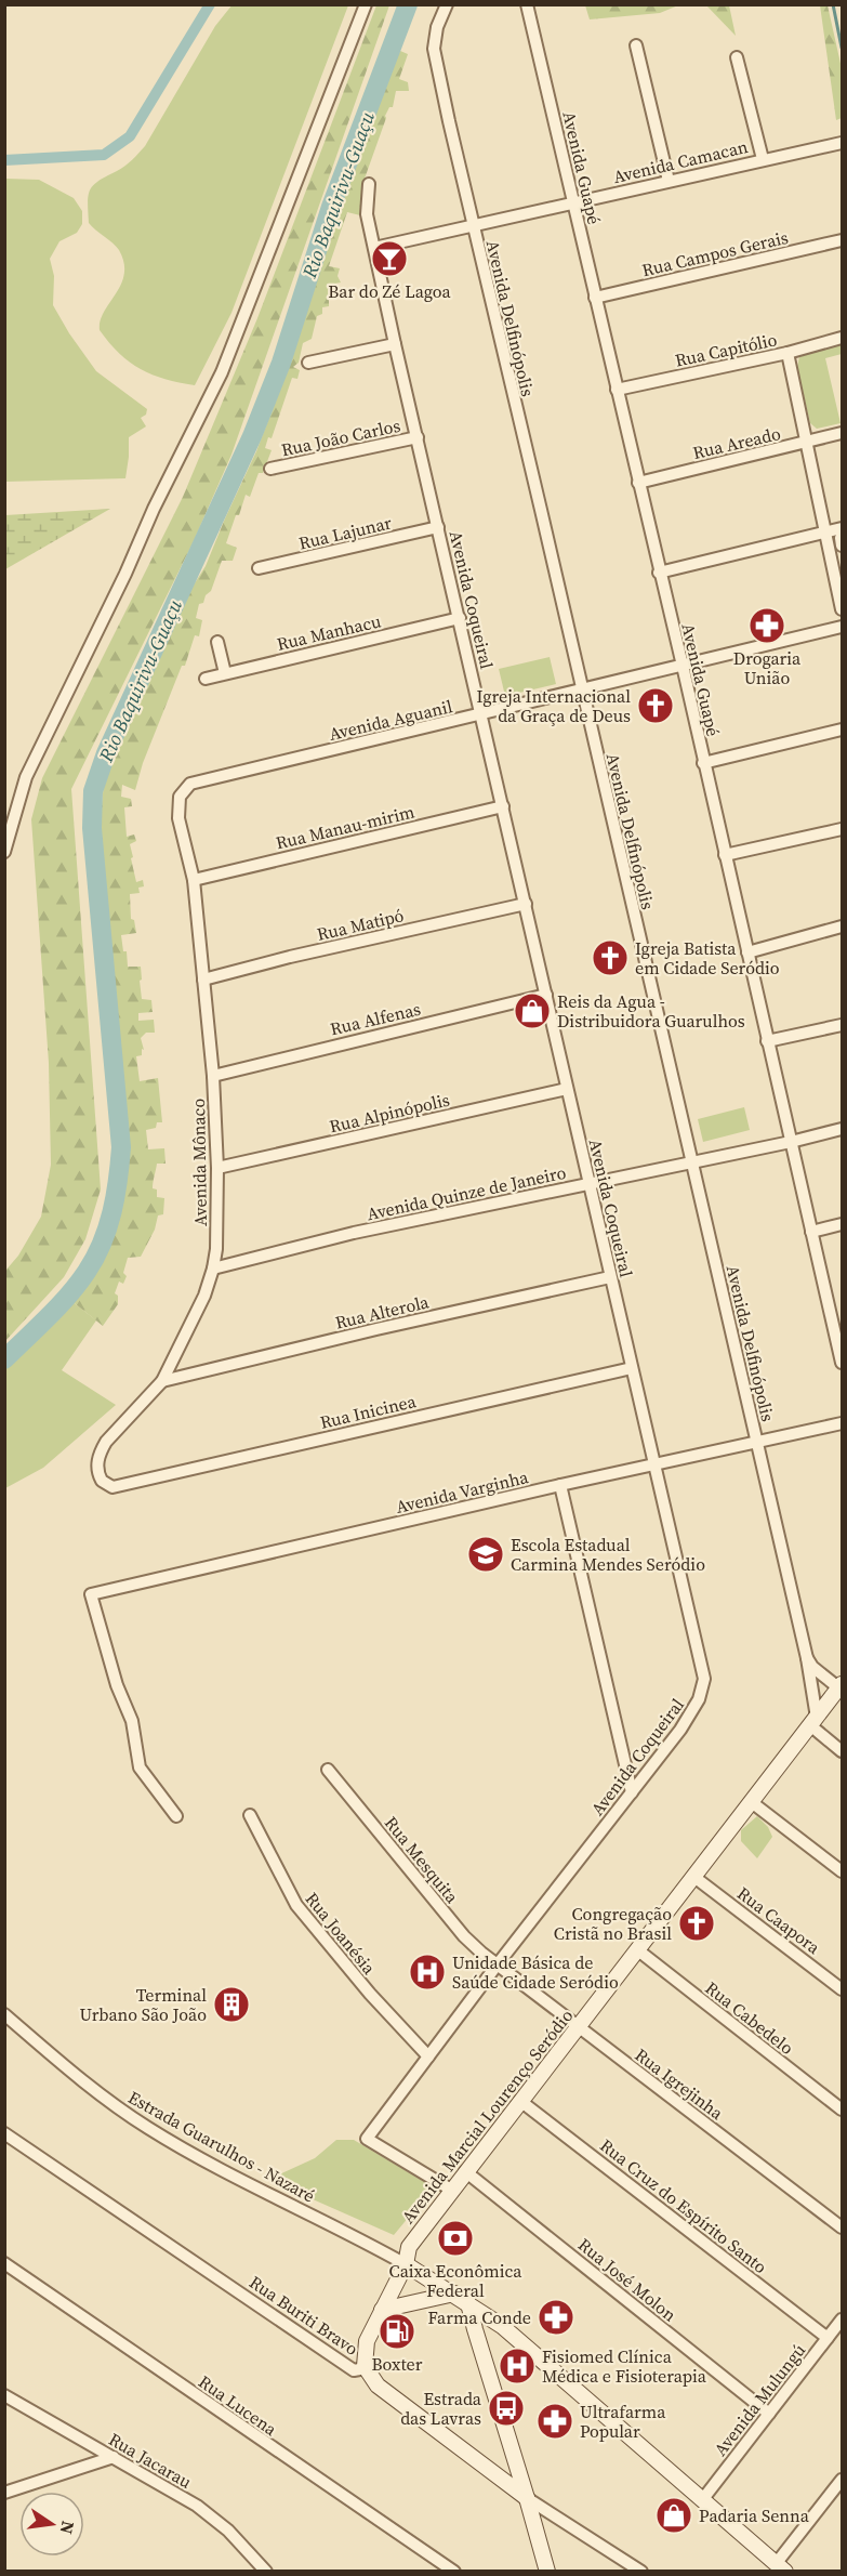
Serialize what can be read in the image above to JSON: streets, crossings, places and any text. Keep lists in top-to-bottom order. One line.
{"streets":{"main road":["Avenida Marcial Lourenço Seródio","Rua Buriti Bravo"],"street":["Avenida Camacan","Avenida Guapé","Rua Campos Gerais","Avenida Delfinópolis","Rua Capitólio","Rua João Carlos","Rua Areado","Rua Lajunar","Avenida Coqueiral","Rua Manhacu","Avenida Aguanil","Rua Manau-mirim","Rua Matipó","Rua Alfenas","Rua Alpinópolis","Avenida Mônaco","Avenida Quinze de Janeiro","Rua Alterola","Rua Inicinea","Avenida Varginha","Rua Mesquita","Rua Caapora","Rua Joanésia","Rua Cabedelo","Rua Igrejinha","Estrada Guarulhos - Nazaré","Rua Cruz do Espírito Santo","Rua José Molon","Avenida Mulungú","Rua Lucena","Rua Jacarau"]},"crossings":[["Avenida Camacan","Avenida Guapé"],["Avenida Camacan","Avenida Delfinópolis"],["Avenida Camacan","Avenida Coqueiral"],["Avenida Guapé","Rua Campos Gerais"],["Avenida Guapé","Rua Capitólio"],["Avenida Guapé","Rua Areado"],["Avenida Guapé","Avenida Aguanil"],["Avenida Guapé","Avenida Quinze de Janeiro"],["Avenida Delfinópolis","Avenida Aguanil"],["Avenida Delfinópolis","Avenida Quinze de Janeiro"],["Avenida Delfinópolis","Avenida Varginha"],["Avenida Delfinópolis","Avenida Marcial Lourenço Seródio"],["Rua João Carlos","Avenida Coqueiral"],["Rua Lajunar","Avenida Coqueiral"],["Avenida Coqueiral","Rua Manhacu"],["Avenida Coqueiral","Avenida Aguanil"],["Avenida Coqueiral","Rua Manau-mirim"],["Avenida Coqueiral","Rua Matipó"],["Avenida Coqueiral","Rua Alfenas"],["Avenida Coqueiral","Rua Alpinópolis"],["Avenida Coqueiral","Avenida Quinze de Janeiro"],["Avenida Coqueiral","Rua Alterola"],["Avenida Coqueiral","Rua Inicinea"],["Avenida Coqueiral","Avenida Varginha"],["Avenida Coqueiral","Rua Mesquita"],["Avenida Coqueiral","Rua Joanésia"],["Avenida Coqueiral","Rua Igrejinha"],["Avenida Coqueiral","Avenida Marcial Lourenço Seródio"],["Avenida Aguanil","Avenida Mônaco"],["Rua Manau-mirim","Avenida Mônaco"],["Rua Matipó","Avenida Mônaco"],["Rua Alfenas","Avenida Mônaco"],["Rua Alpinópolis","Avenida Mônaco"],["Avenida Mônaco","Avenida Quinze de Janeiro"],["Avenida Mônaco","Rua Alterola"],["Avenida Mônaco","Rua Inicinea"],["Rua Mesquita","Rua Igrejinha"],["Rua Caapora","Avenida Marcial Lourenço Seródio"],["Rua Cabedelo","Avenida Marcial Lourenço Seródio"],["Rua Igrejinha","Avenida Marcial Lourenço Seródio"],["Avenida Marcial Lourenço Seródio","Estrada Guarulhos - Nazaré"],["Avenida Marcial Lourenço Seródio","Rua Cruz do Espírito Santo"],["Avenida Marcial Lourenço Seródio","Rua José Molon"],["Avenida Marcial Lourenço Seródio","Rua Buriti Bravo"],["Rua Cruz do Espírito Santo","Avenida Mulungú"],["Rua José Molon","Avenida Mulungú"]],"water":["Rio Baquirivu-Guaçu"],"places":{"bar":["Bar do Zé Lagoa"],"pharmacy":["Drogaria União","Farma Conde","Ultrafarma Popular"],"church":["Igreja Internacional da Graça de Deus","Igreja Batista em Cidade Seródio","Congregação Cristã no Brasil"],"shop":["Reis da Agua - Distribuidora Guarulhos","Padaria Senna"],"school or university":["Escola Estadual Carmina Mendes Seródio"],"hospital":["Unidade Básica de Saúde Cidade Seródio","Fisiomed Clínica Médica e Fisioterapia"],"building":["Terminal Urbano São João"],"bank":["Caixa Econômica Federal"],"fuel station":["Boxter"],"bus stop":["Estrada das Lavras"]},"north":"right"}
